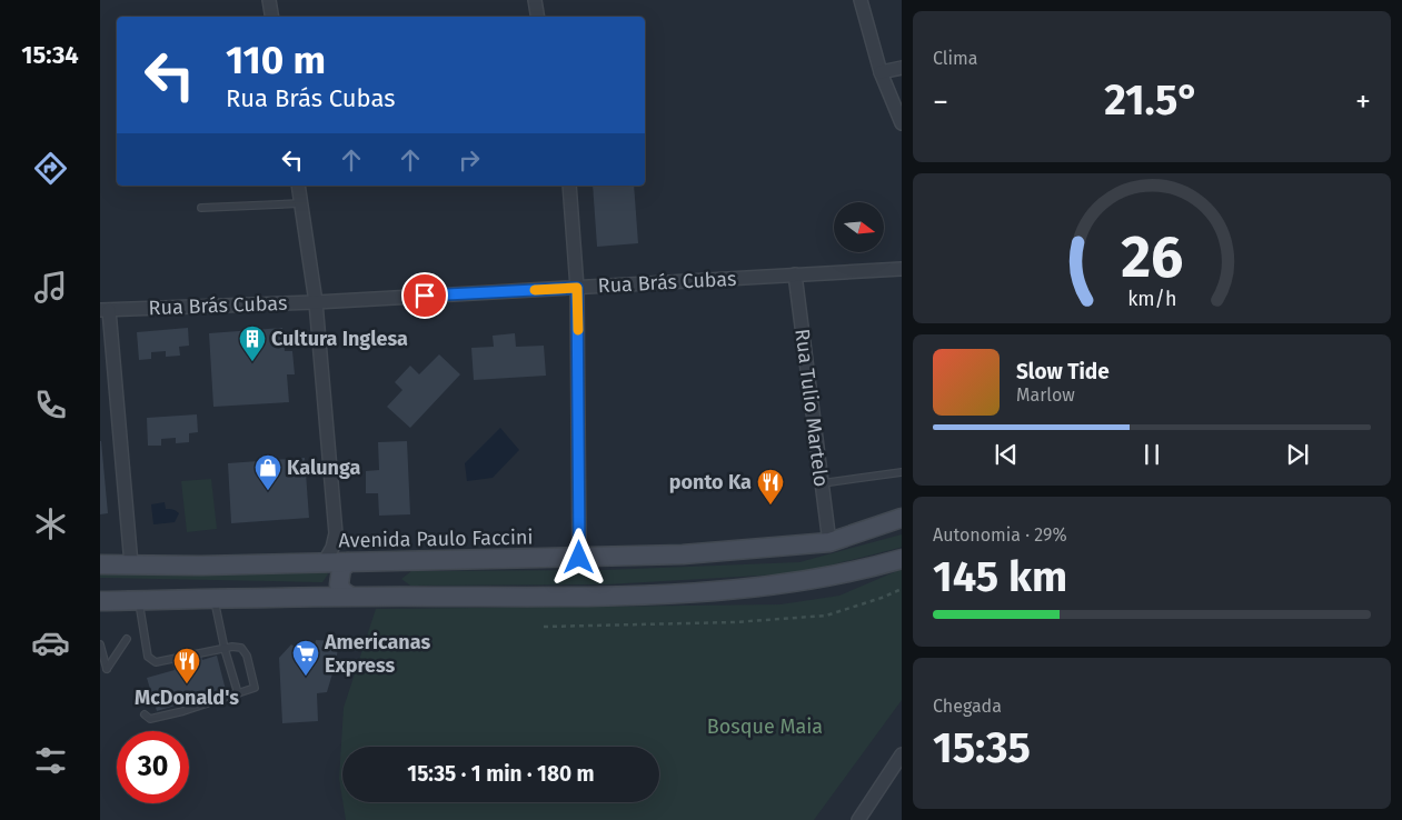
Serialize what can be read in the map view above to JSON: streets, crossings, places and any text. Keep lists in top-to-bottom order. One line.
{"streets":{"main road":["Avenida Paulo Faccini"],"street":["Rua Brás Cubas","Rua Tulio Martelo"]},"crossings":[["Rua Brás Cubas","Rua Tulio Martelo"],["Rua Tulio Martelo","Avenida Paulo Faccini"]],"parks":["Bosque Maia"],"places":{"building":["Cultura Inglesa"],"shop":["Kalunga"],"restaurant":["ponto Ka","McDonald's"],"supermarket":["Americanas Express"]},"north":"right","page":{"tabs":"15:34","tile":["Clima",["Autonomia · 29%","145 km"],["Chegada","15:35"]],"turn":["110 m","Rua Brás Cubas"],"heat":["−","21.5°","+"],"song":["Slow Tide","Marlow"],"limit":"30","trip":"15:35 · 1 min · 180 m","gauge":["26","km/h"]}}
